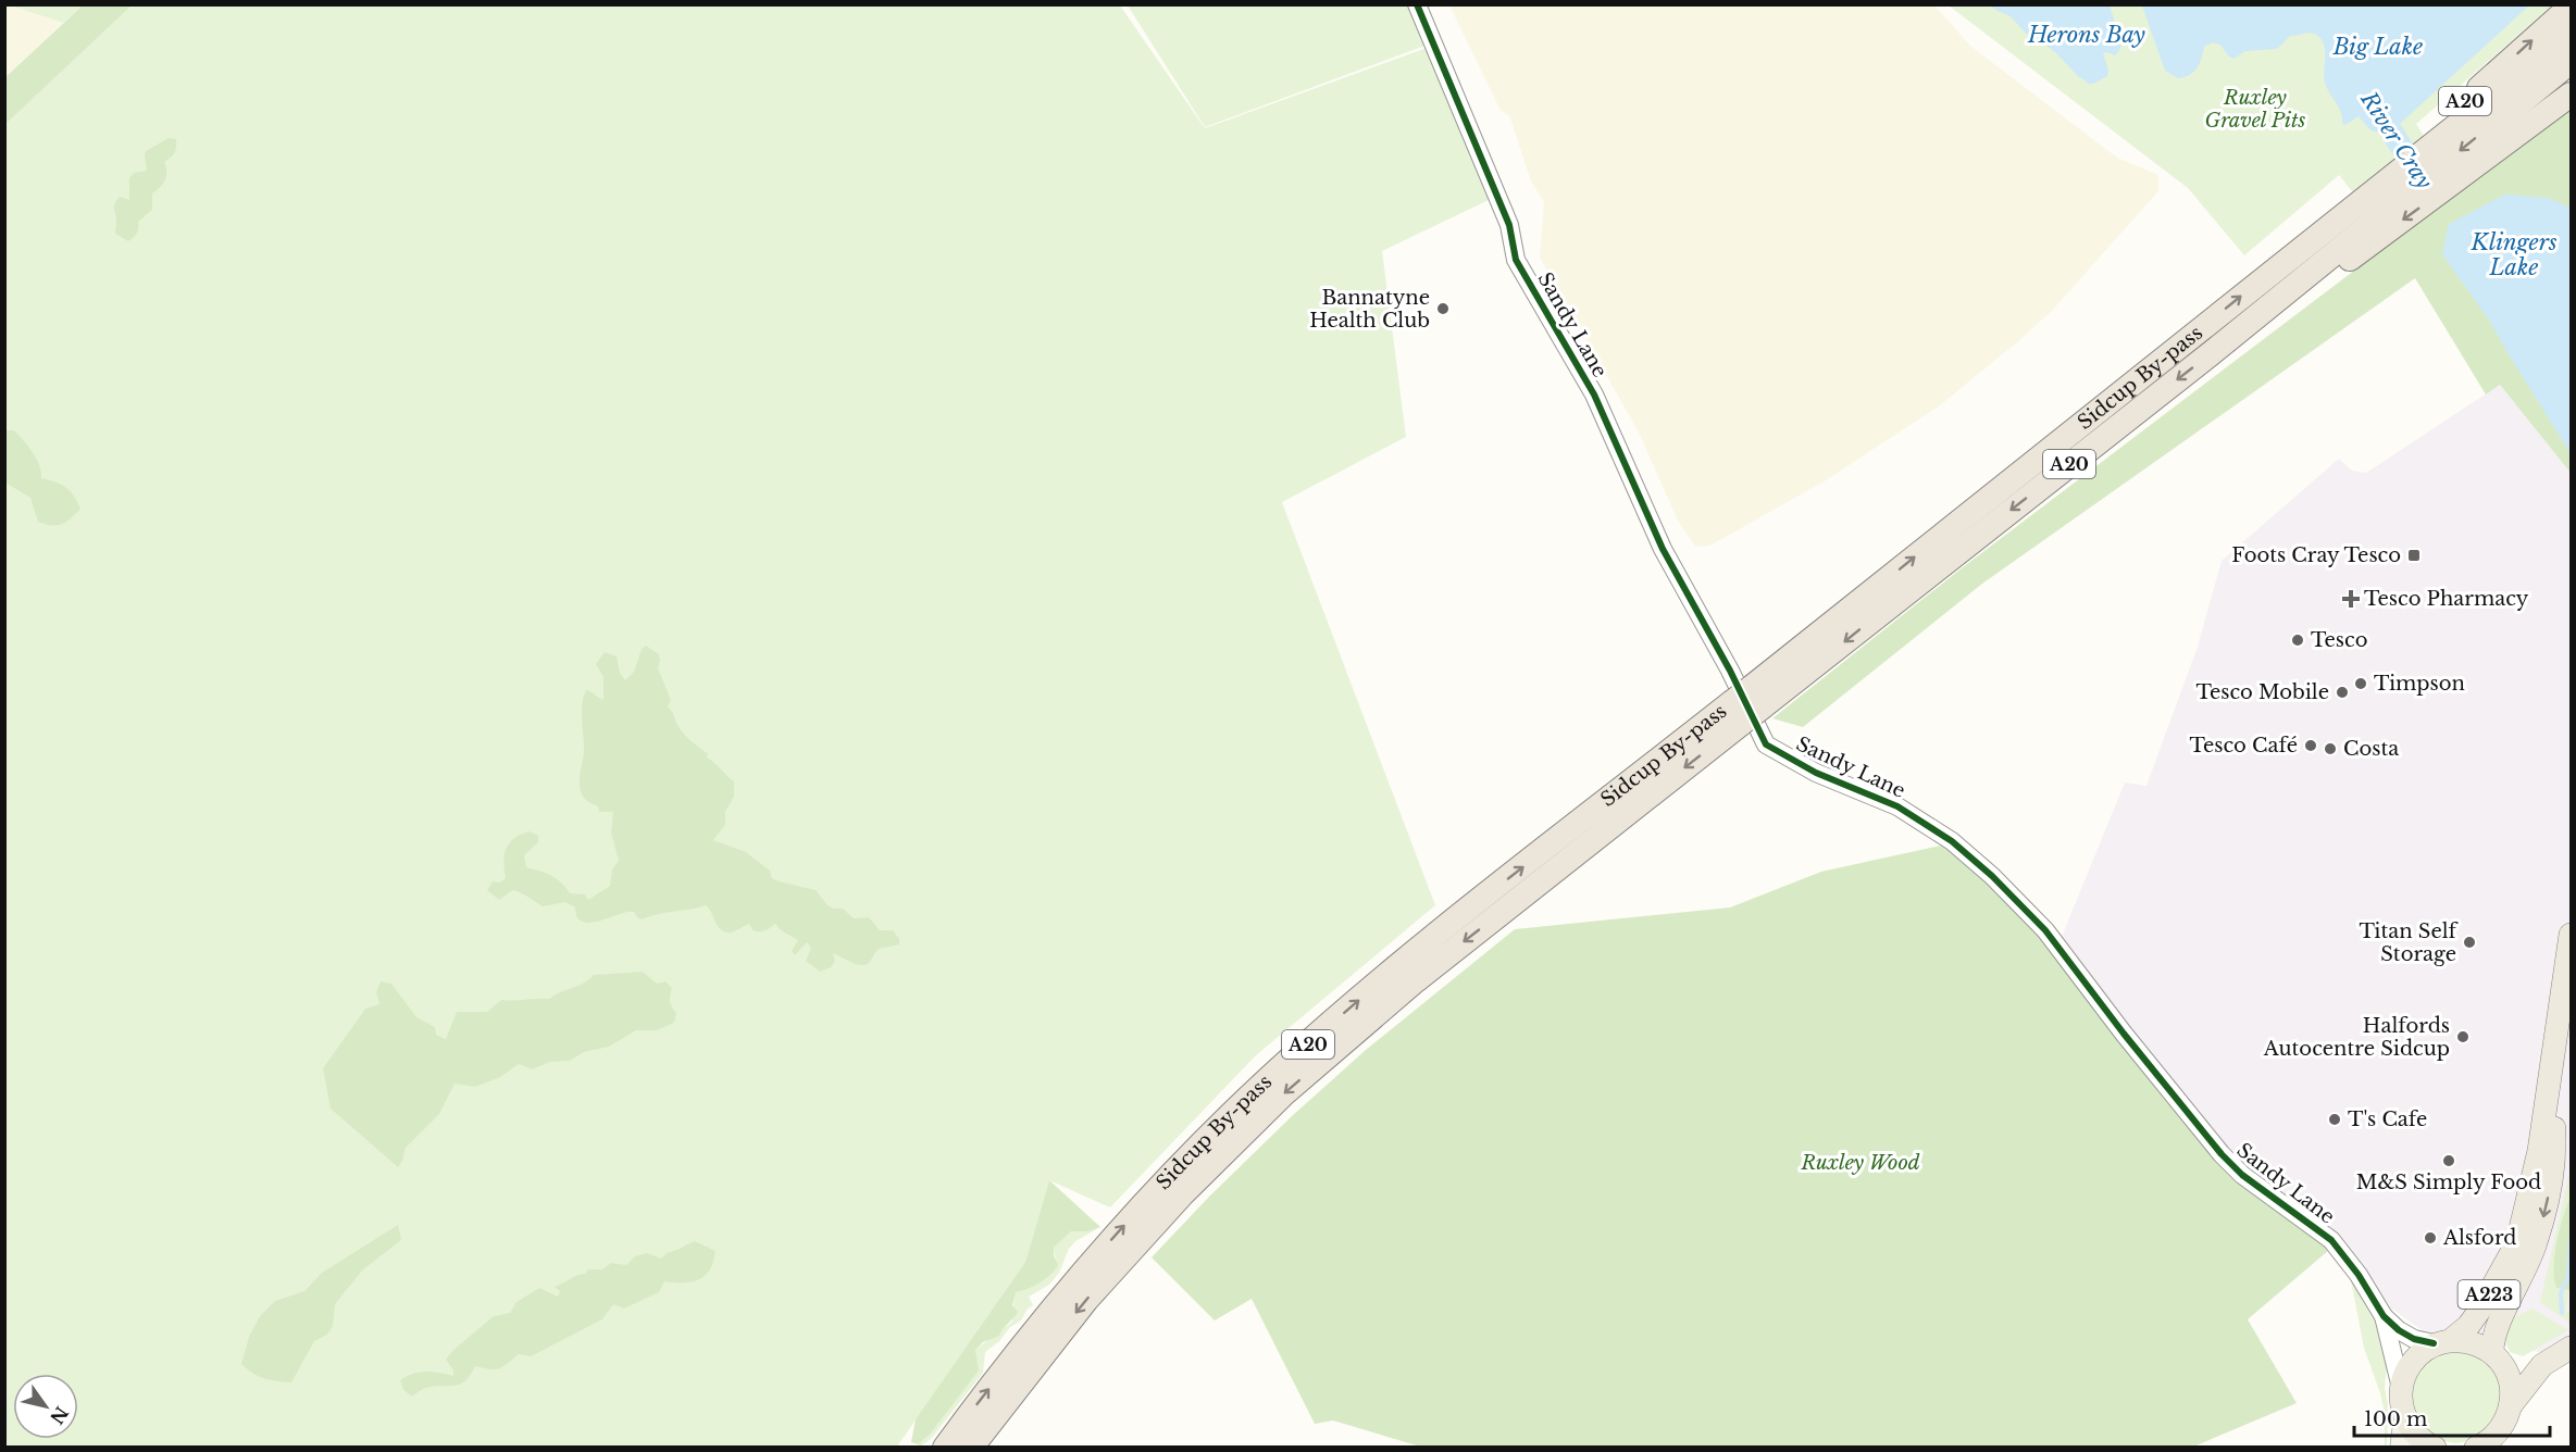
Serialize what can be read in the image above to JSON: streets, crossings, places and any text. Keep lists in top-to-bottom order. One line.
{"streets":{"highway":["A20","Sidcup By-pass"],"main road":["A223"],"street":["Sandy Lane"]},"crossings":[["A20","Sidcup By-pass"],["Sandy Lane","A223"]],"water":["Herons Bay","Big Lake","River Cray","Klingers Lake"],"parks":["Ruxley Gravel Pits","Ruxley Wood"],"places":{"other":["Bannatyne Health Club","Tesco","Timpson","Tesco Mobile","Tesco Café","Costa","Titan Self Storage","Halfords Autocentre Sidcup","T's Cafe","M&S Simply Food","Alsford"],"transit":["Foots Cray Tesco"],"health":["Tesco Pharmacy"]},"scale_bar":"100 m","north":"bottom right"}
